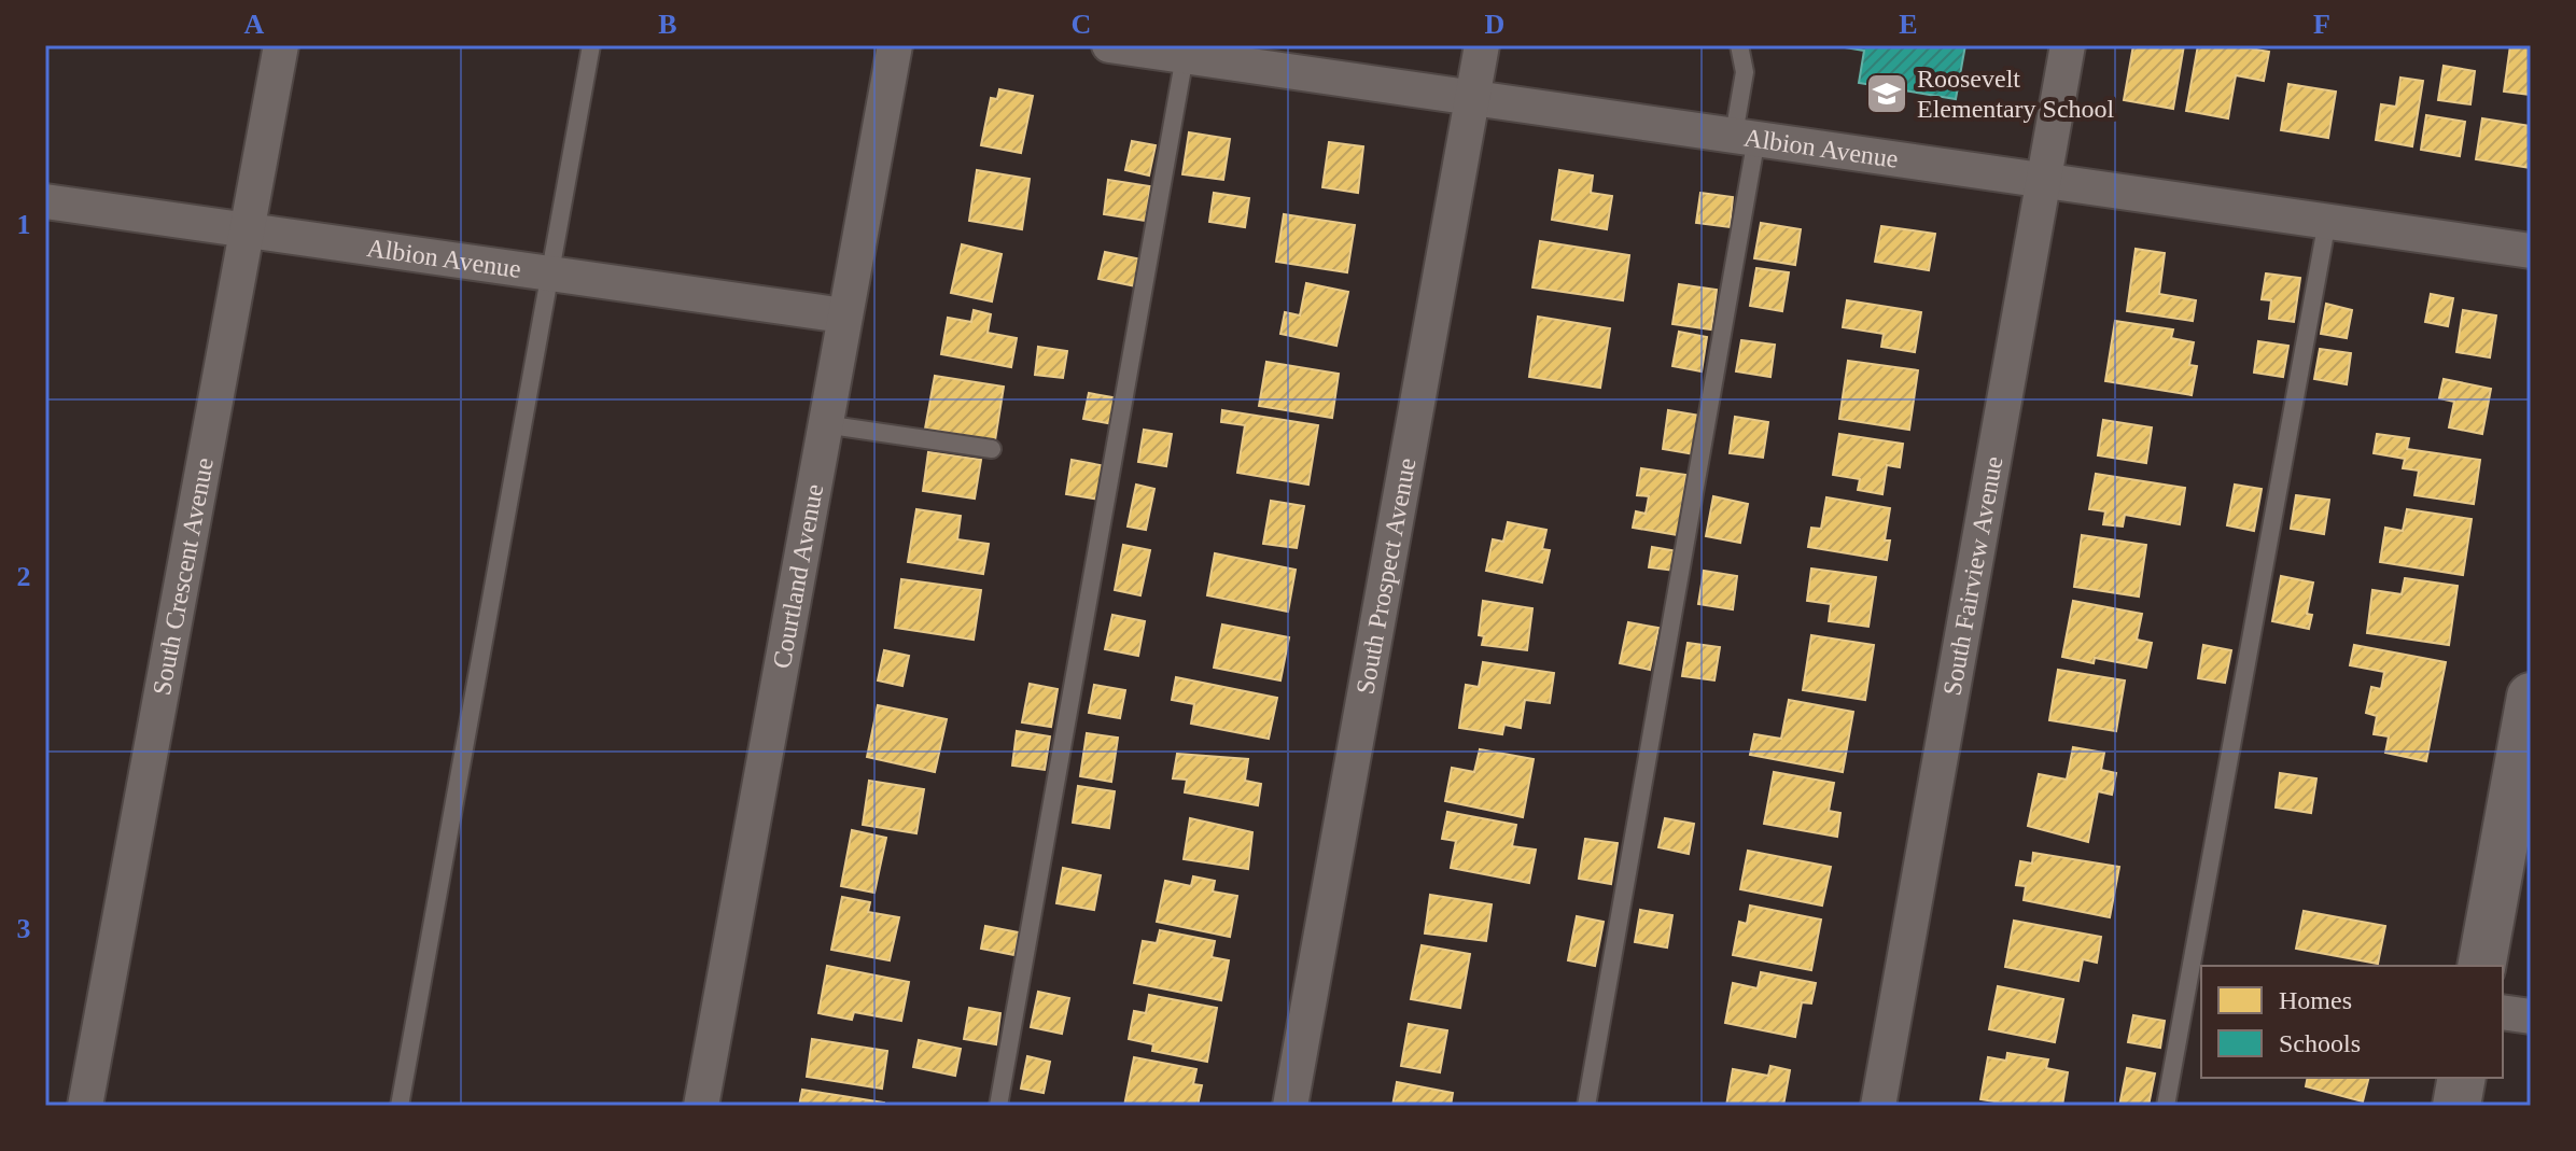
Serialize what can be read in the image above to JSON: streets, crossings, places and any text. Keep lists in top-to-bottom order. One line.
{"streets":{"street":["Albion Avenue","South Crescent Avenue","Courtland Avenue","South Prospect Avenue","South Fairview Avenue"]},"crossings":[["Albion Avenue","South Crescent Avenue"],["Albion Avenue","Courtland Avenue"],["Albion Avenue","South Prospect Avenue"],["Albion Avenue","South Fairview Avenue"]],"places":{"school or university":["Roosevelt Elementary School"]},"legend":["Homes","Schools"],"grid":{"columns":["A","B","C","D","E","F"],"rows":["1","2","3"]}}
